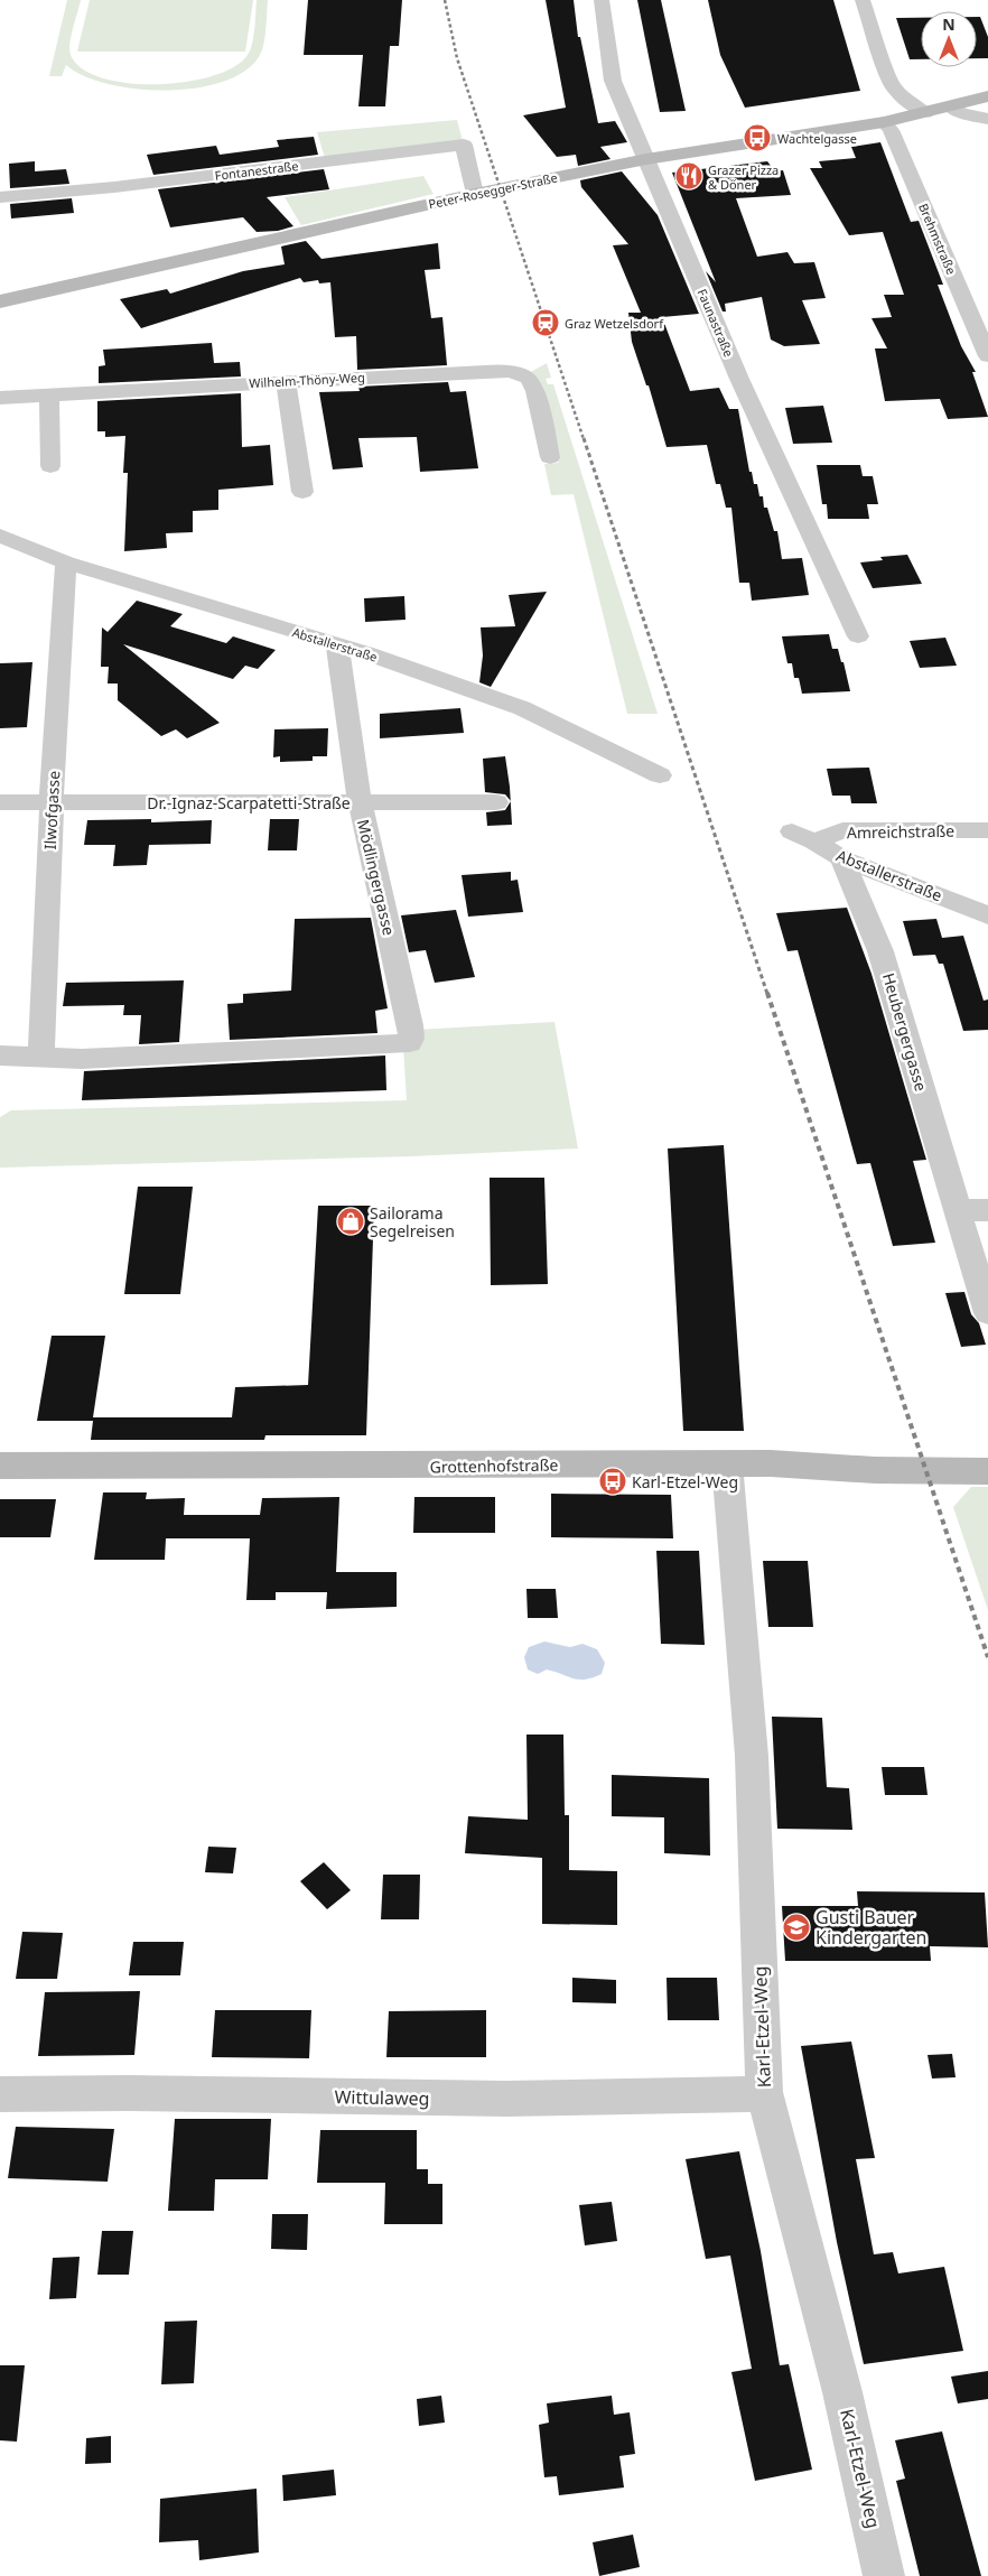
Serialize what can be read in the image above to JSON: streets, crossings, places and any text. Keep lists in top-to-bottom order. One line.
{"streets":{"main road":["Peter-Rosegger-Straße","Grottenhofstraße"],"street":["Fontanestraße","Brehmstraße","Faunastraße","Wilhelm-Thöny-Weg","Abstallerstraße","Dr.-Ignaz-Scarpatetti-Straße","Ilwofgasse","Amreichstraße","Mödlingergasse","Heubergergasse","Karl-Etzel-Weg","Wittulaweg"]},"crossings":[["Fontanestraße","Peter-Rosegger-Straße"],["Peter-Rosegger-Straße","Brehmstraße"],["Peter-Rosegger-Straße","Faunastraße"],["Abstallerstraße","Ilwofgasse"],["Abstallerstraße","Amreichstraße"],["Abstallerstraße","Mödlingergasse"],["Abstallerstraße","Heubergergasse"],["Dr.-Ignaz-Scarpatetti-Straße","Ilwofgasse"],["Dr.-Ignaz-Scarpatetti-Straße","Mödlingergasse"],["Ilwofgasse","Mödlingergasse"],["Grottenhofstraße","Karl-Etzel-Weg"],["Karl-Etzel-Weg","Wittulaweg"]],"places":{"bus stop":["Wachtelgasse","Karl-Etzel-Weg"],"restaurant":["Grazer Pizza & Döner"],"station":["Graz Wetzelsdorf"],"shop":["Sailorama Segelreisen"],"school or university":["Gusti Bauer Kindergarten"]},"north":"top"}
